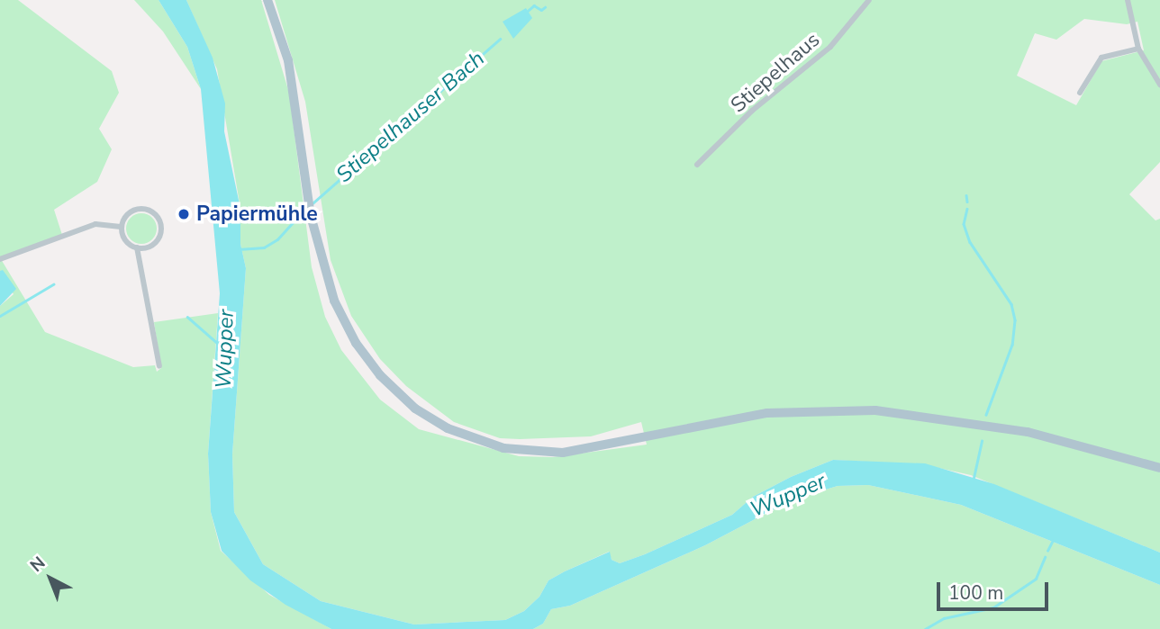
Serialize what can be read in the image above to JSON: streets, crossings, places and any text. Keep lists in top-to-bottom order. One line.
{"streets":{"street":["Stiepelhaus"]},"water":["Stiepelhauser Bach","Wupper"],"places":["Papiermühle"],"scale_bar":"100 m","north":"top left"}
